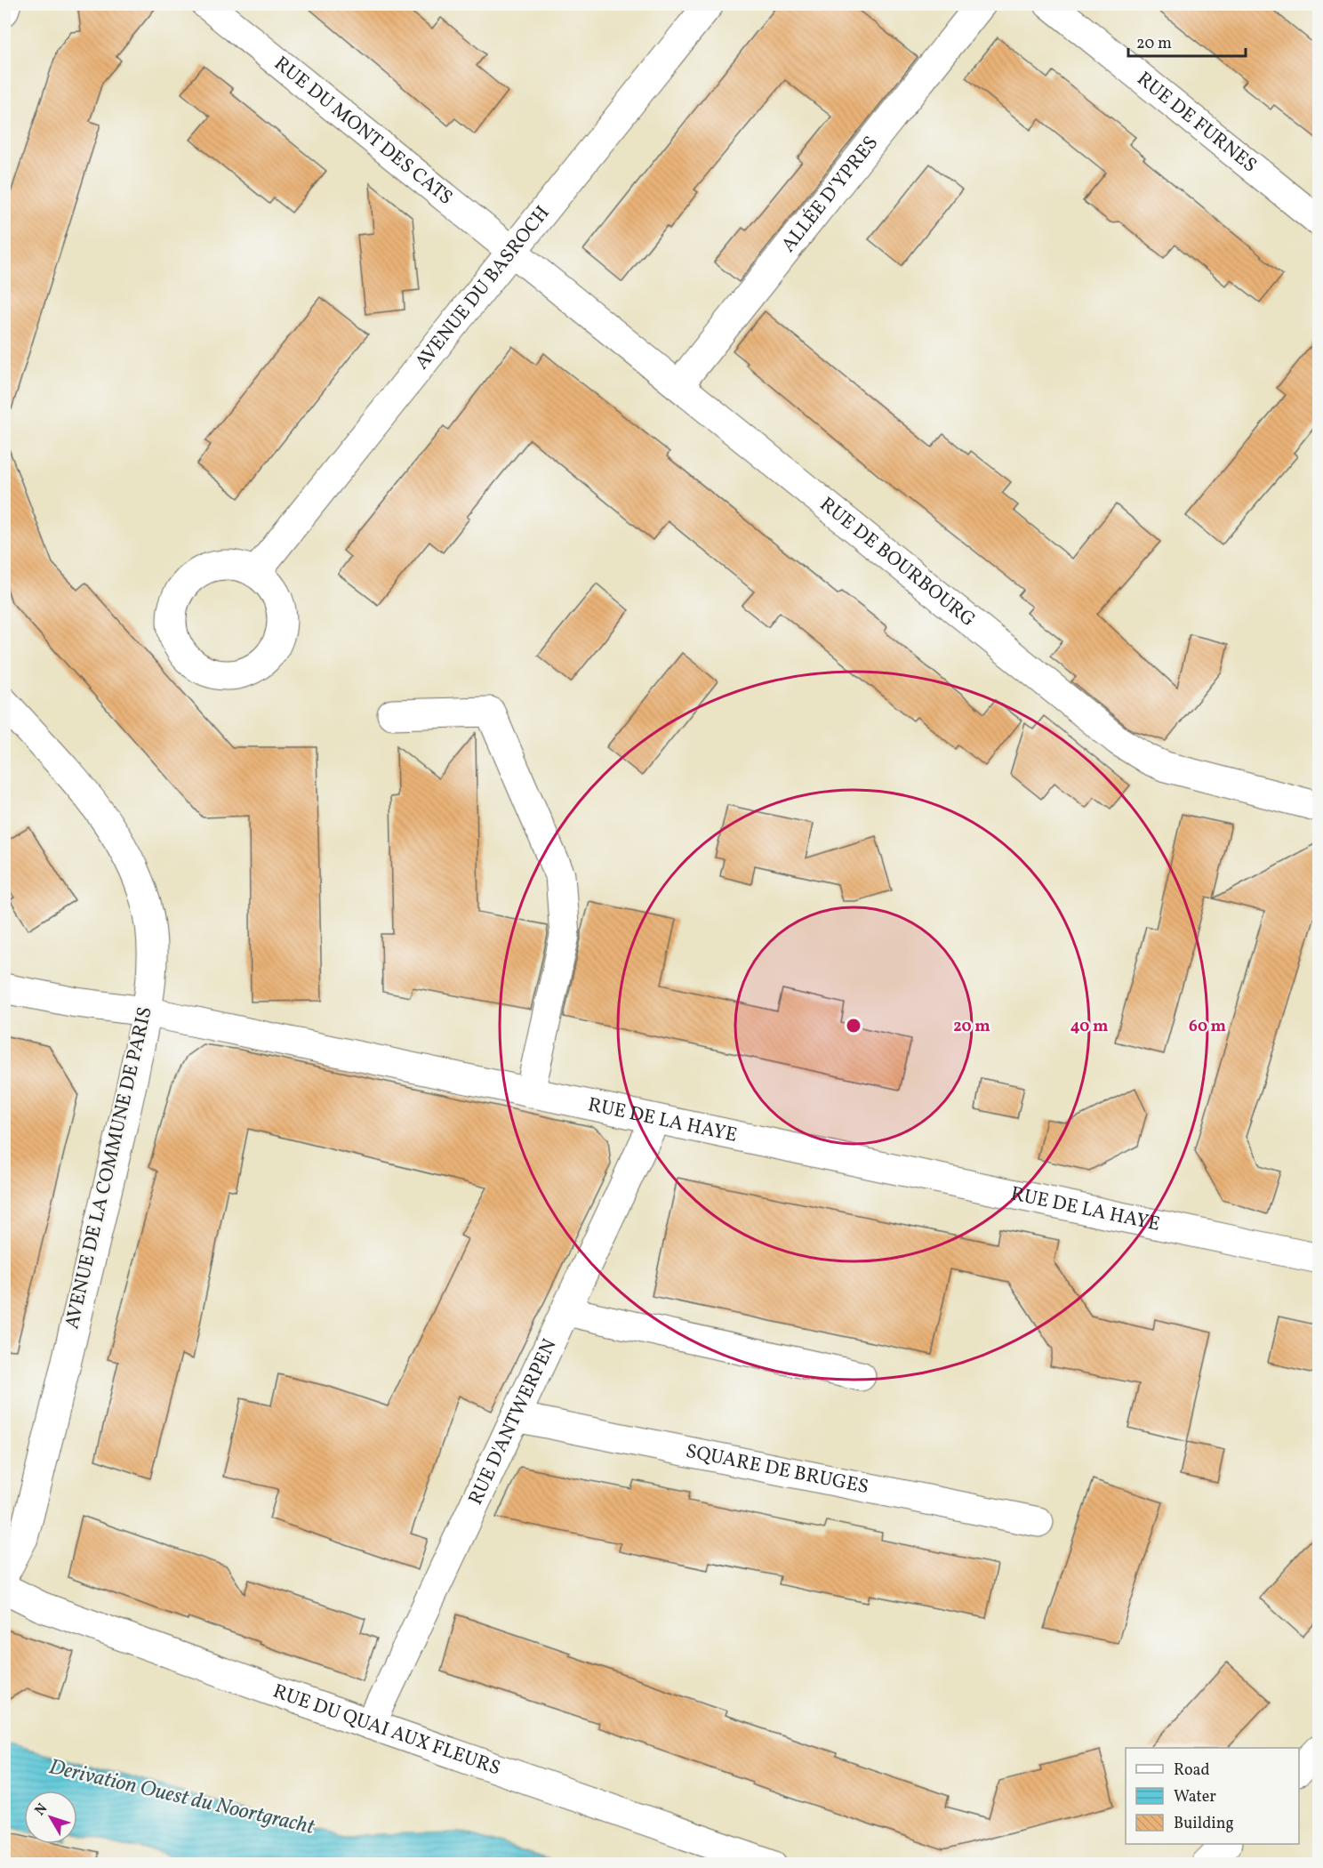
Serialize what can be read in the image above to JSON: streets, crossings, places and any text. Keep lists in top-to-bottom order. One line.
{"streets":{"street":["RUE DE FURNES","RUE DU MONT DES CATS","ALLÉE D'YPRES","AVENUE DU BASROCH","RUE DE BOURBOURG","RUE DE LA HAYE","AVENUE DE LA COMMUNE DE PARIS","RUE D'ANTWERPEN","SQUARE DE BRUGES","RUE DU QUAI AUX FLEURS"]},"crossings":[["RUE DU MONT DES CATS","AVENUE DU BASROCH"],["RUE DU MONT DES CATS","RUE DE BOURBOURG"],["ALLÉE D'YPRES","RUE DE BOURBOURG"],["AVENUE DU BASROCH","RUE DE BOURBOURG"],["RUE DE LA HAYE","AVENUE DE LA COMMUNE DE PARIS"],["RUE DE LA HAYE","RUE D'ANTWERPEN"],["RUE D'ANTWERPEN","SQUARE DE BRUGES"],["RUE D'ANTWERPEN","RUE DU QUAI AUX FLEURS"]],"water":["Derivation Ouest du Noortgracht"],"legend":["Road","Water","Building"],"scale_bar":"20 m","north":"top left","rings":["20 m","40 m","60 m"]}
